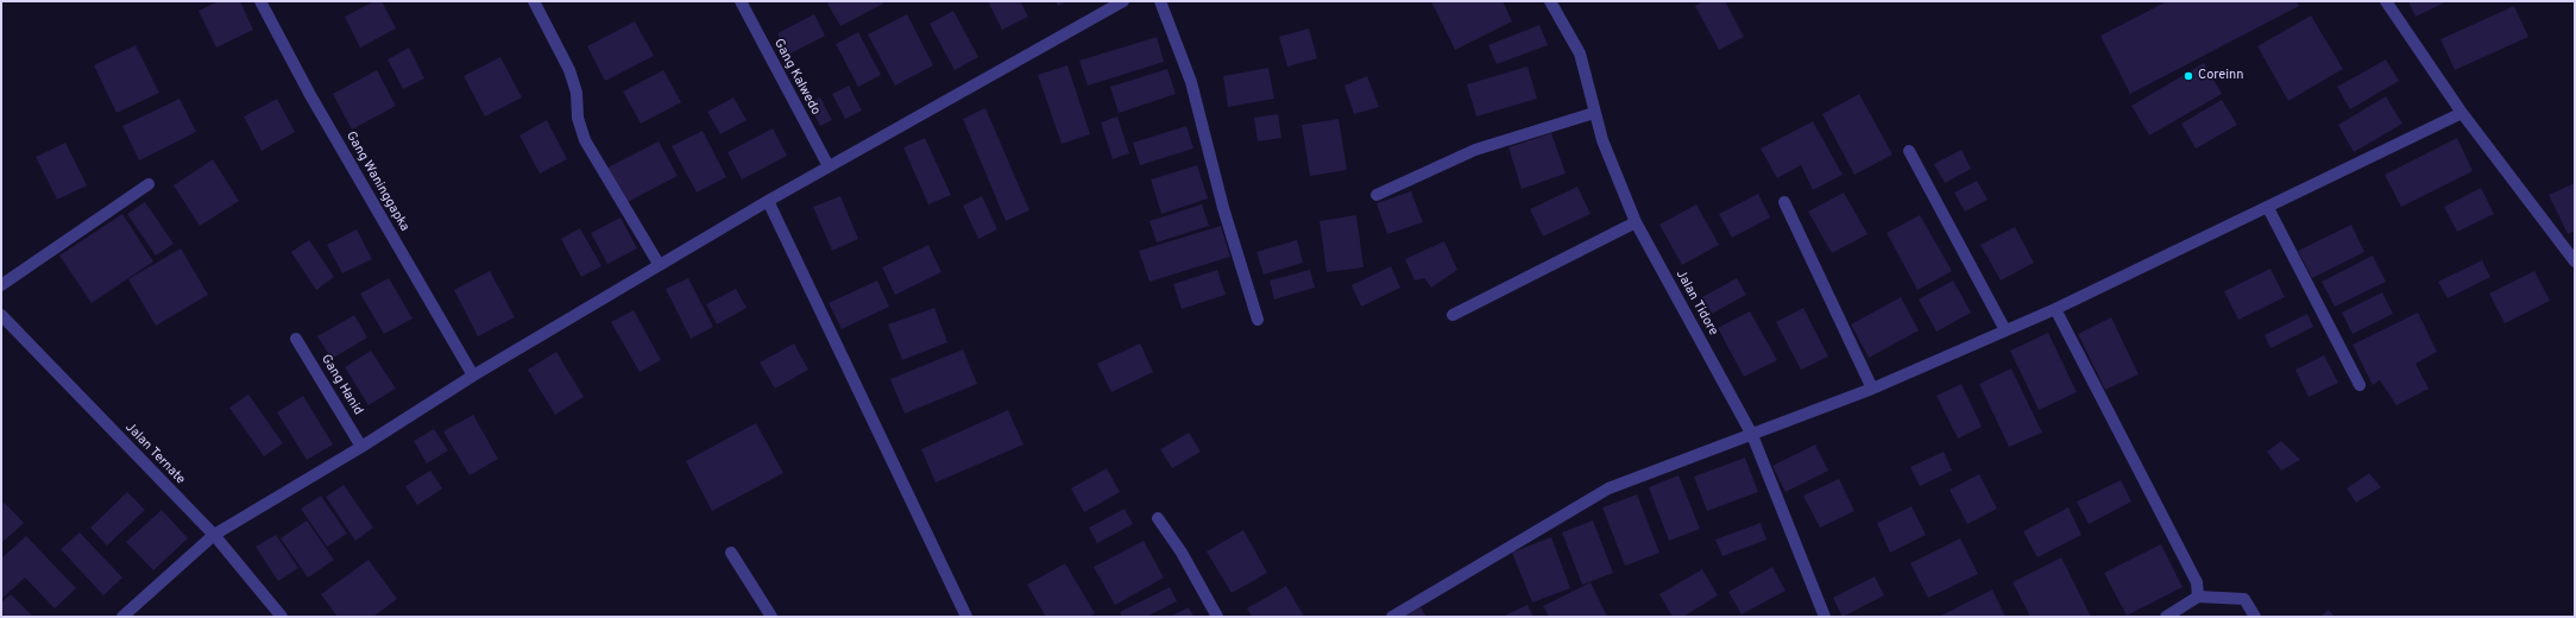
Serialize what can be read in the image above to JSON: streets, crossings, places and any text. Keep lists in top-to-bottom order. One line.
{"streets":{"street":["Gang Kalwedo","Gang Waninggapka","Jalan Tidore","Gang Hanid","Jalan Ternate"]},"places":["Coreinn"]}
